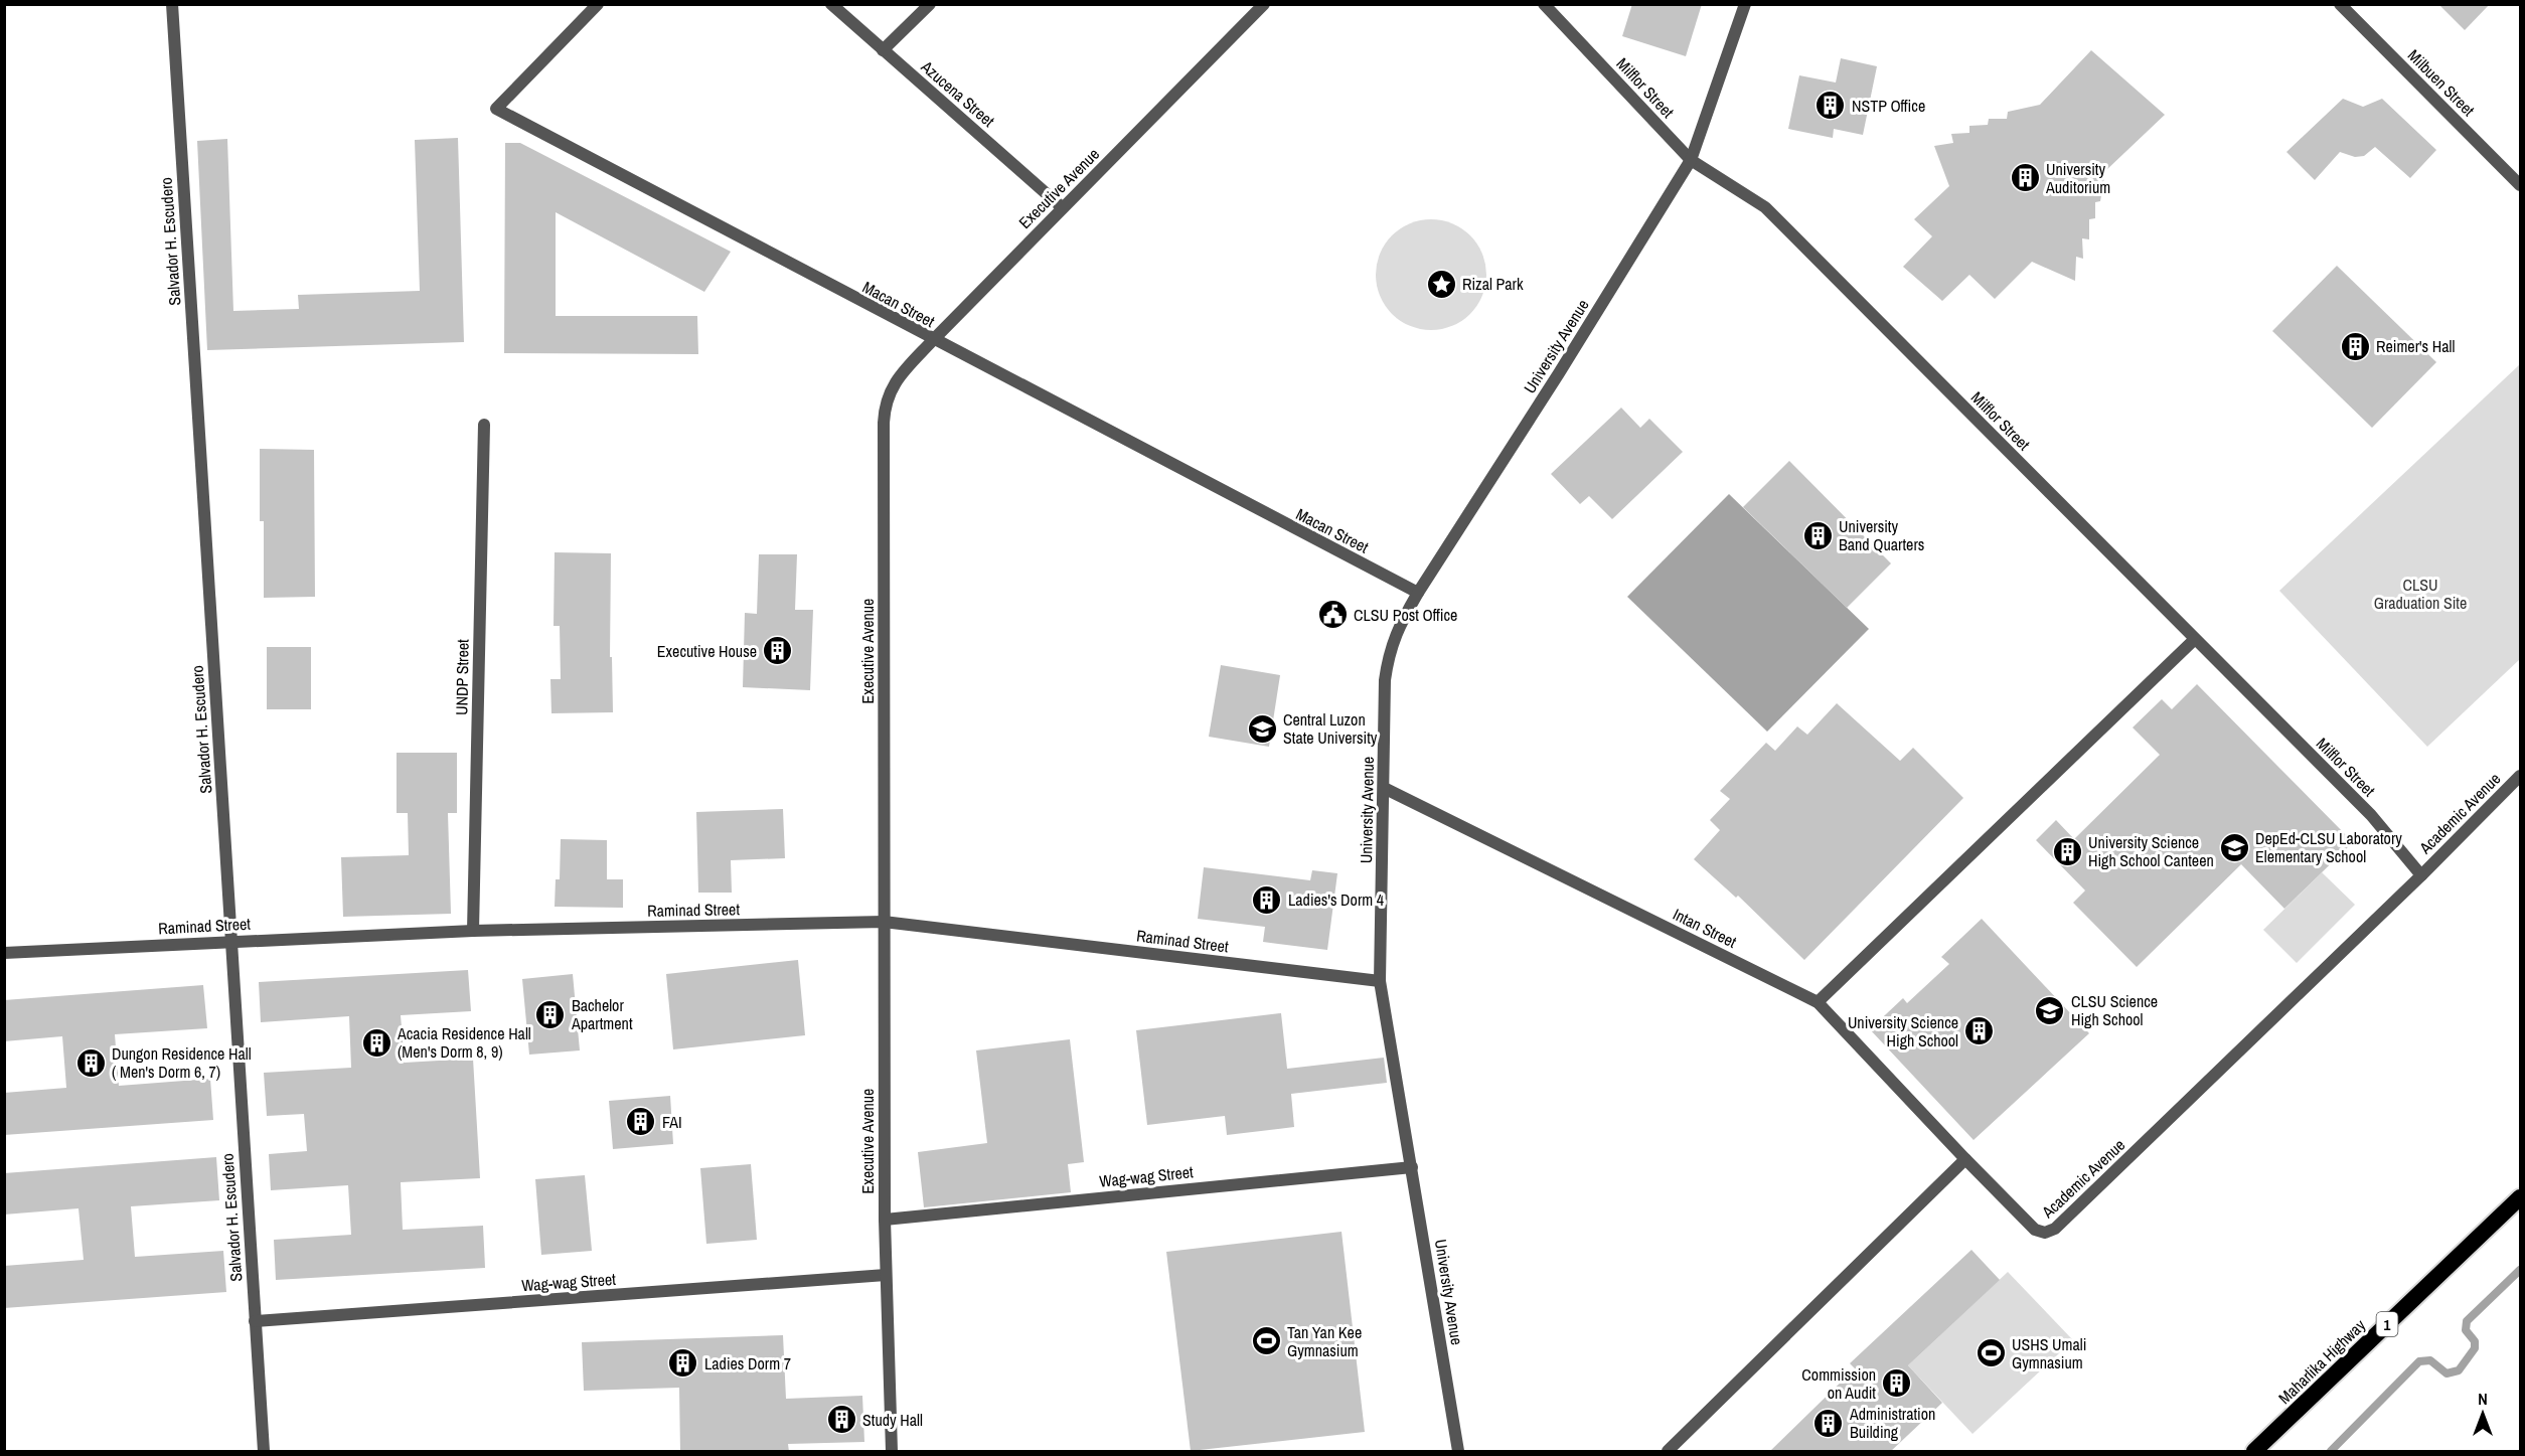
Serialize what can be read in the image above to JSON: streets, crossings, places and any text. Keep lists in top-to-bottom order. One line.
{"streets":{"highway":["1","Maharlika Highway"],"street":["Milbuen Street","Milflor Street","Azucena Street","Executive Avenue","Salvador H. Escudero","Macan Street","University Avenue","UNDP Street","Academic Avenue","Raminad Street","Intan Street","Wag-wag Street"]},"crossings":[["Milflor Street","University Avenue"],["Milflor Street","Academic Avenue"],["Azucena Street","Executive Avenue"],["Executive Avenue","Macan Street"],["Executive Avenue","Raminad Street"],["Executive Avenue","Wag-wag Street"],["Salvador H. Escudero","Raminad Street"],["Salvador H. Escudero","Wag-wag Street"],["Macan Street","University Avenue"],["University Avenue","Raminad Street"],["University Avenue","Intan Street"],["University Avenue","Wag-wag Street"],["UNDP Street","Raminad Street"],["Academic Avenue","Intan Street"]],"parks":["CLSU Graduation Site"],"places":{"building":["NSTP Office","University Auditorium","Reimer's Hall","University Band Quarters","Executive House","University Science High School Canteen","Ladies's Dorm 4","Bachelor Apartment","University Science High School","Acacia Residence Hall (Men's Dorm 8, 9)","Dungon Residence Hall ( Men's Dorm 6, 7)","FAI","Ladies Dorm 7","Commission on Audit","Study Hall","Administration Building"],"place":["Rizal Park"],"public building":["CLSU Post Office"],"school or university":["Central Luzon State University","DepEd-CLSU Laboratory Elementary School","CLSU Science High School"],"sports":["Tan Yan Kee Gymnasium","USHS Umali Gymnasium"]},"north":"top"}
